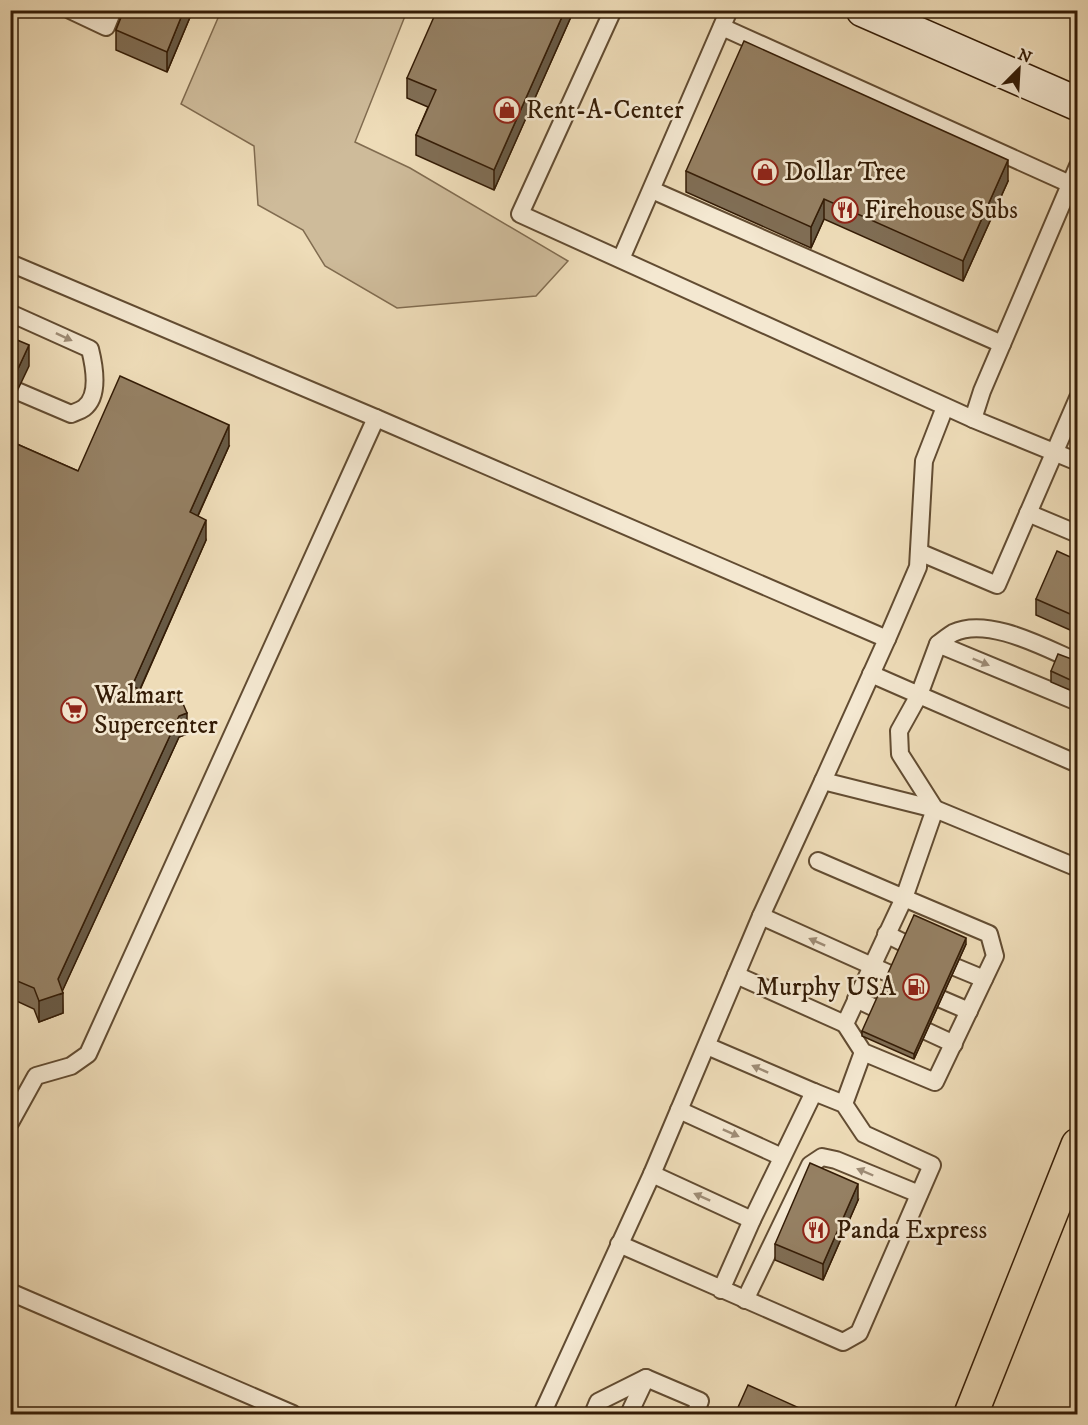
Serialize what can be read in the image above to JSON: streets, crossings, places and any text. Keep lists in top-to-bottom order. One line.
{"places":{"shop":["Rent-A-Center","Dollar Tree"],"restaurant":["Firehouse Subs","Panda Express"],"supermarket":["Walmart Supercenter"],"fuel station":["Murphy USA"]},"north":"top right"}
